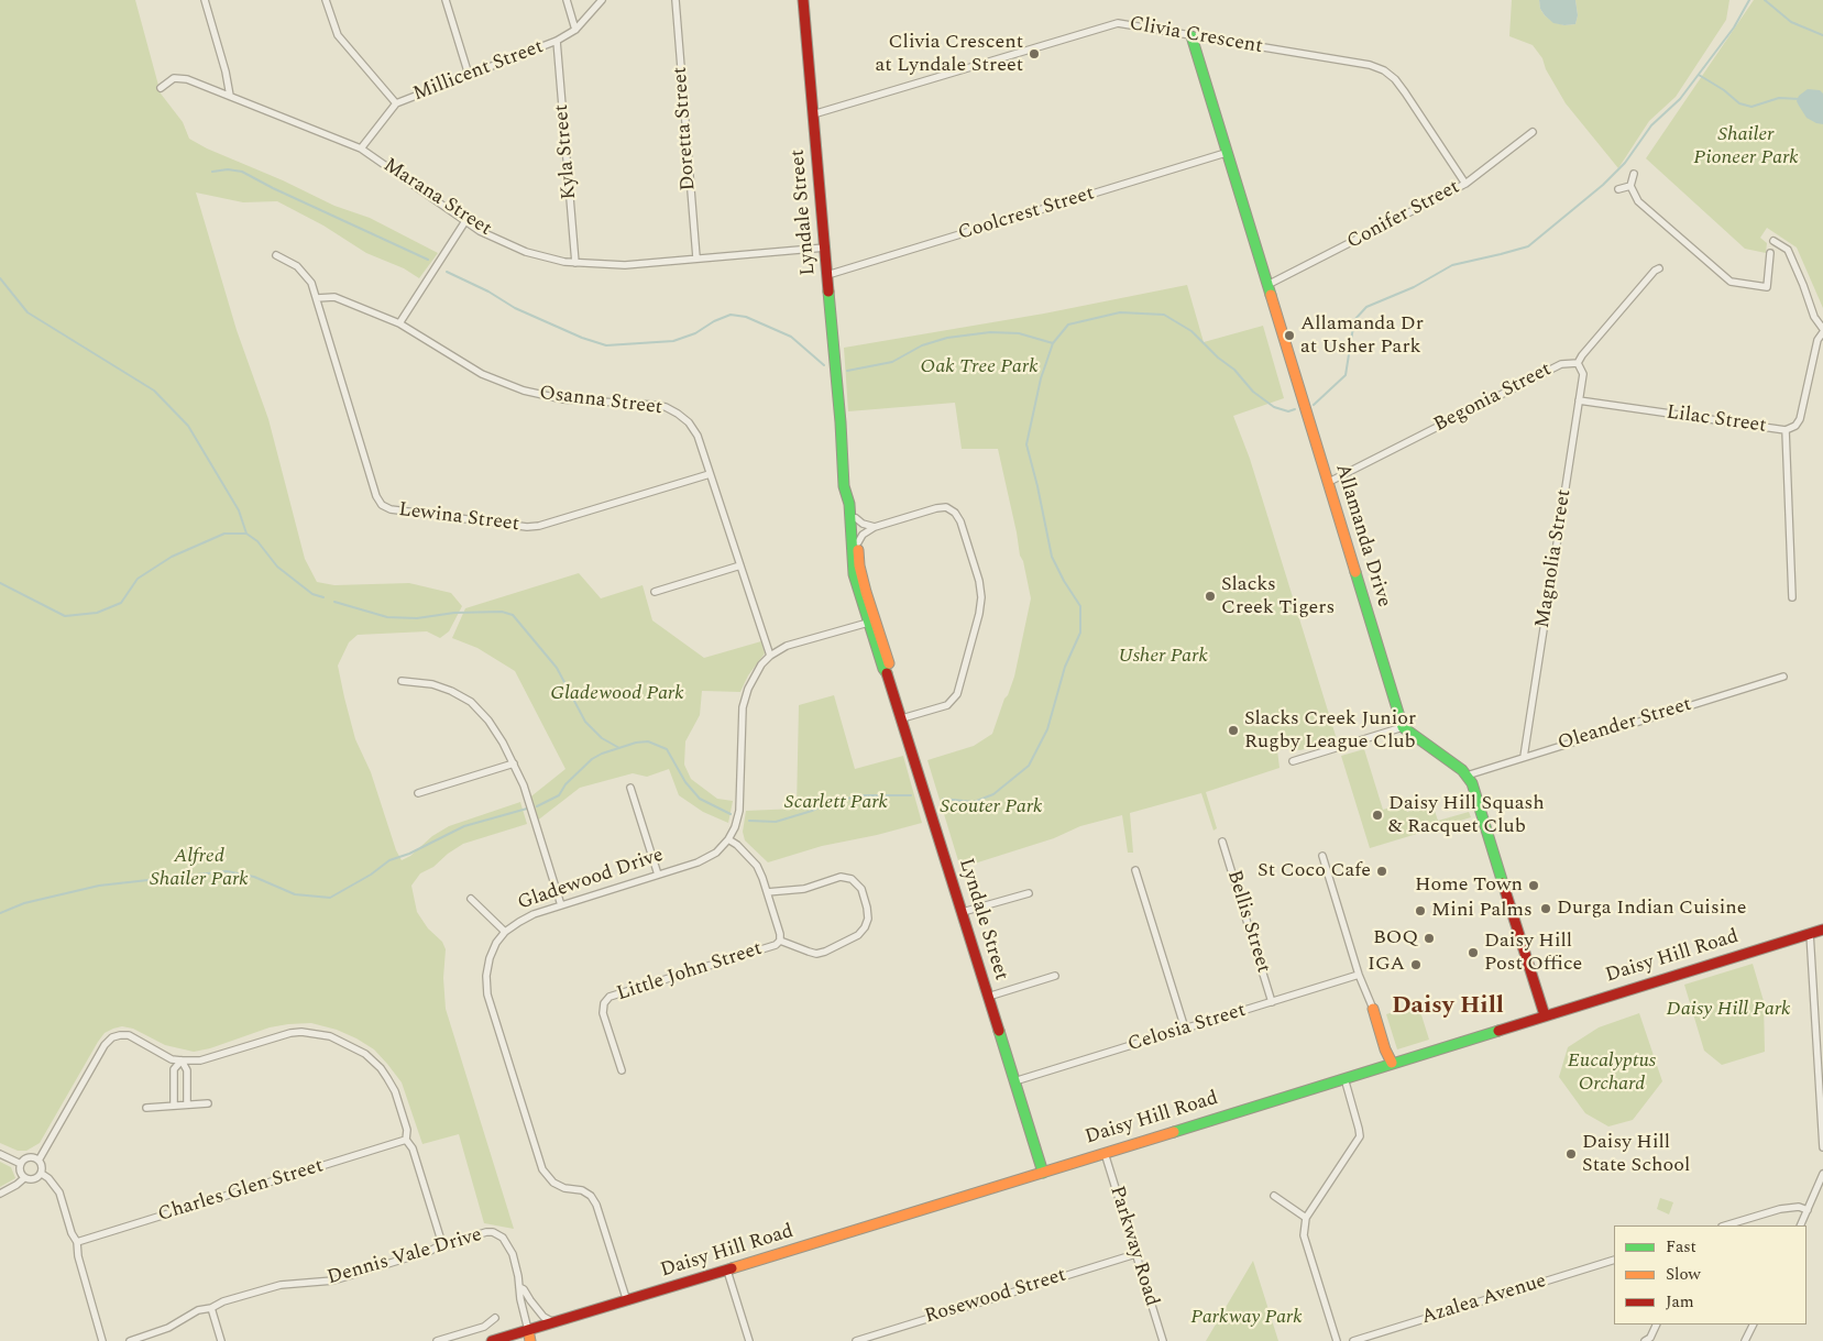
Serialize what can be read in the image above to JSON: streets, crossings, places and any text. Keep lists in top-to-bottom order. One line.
{"streets":{"street":["Clivia Crescent","Millicent Street","Doretta Street","Kyla Street","Marana Street","Lyndale Street","Coolcrest Street","Conifer Street","Begonia Street","Osanna Street","Lilac Street","Lewina Street","Allamanda Drive","Magnolia Street","Oleander Street","Gladewood Drive","Bellis Street","Daisy Hill Road","Little John Street","Celosia Street","Charles Glen Street","Parkway Road","Dennis Vale Drive","Rosewood Street","Azalea Avenue"]},"crossings":[["Clivia Crescent","Lyndale Street"],["Clivia Crescent","Conifer Street"],["Clivia Crescent","Allamanda Drive"],["Millicent Street","Kyla Street"],["Millicent Street","Marana Street"],["Doretta Street","Marana Street"],["Kyla Street","Marana Street"],["Marana Street","Lyndale Street"],["Lyndale Street","Coolcrest Street"],["Lyndale Street","Daisy Hill Road"],["Lyndale Street","Celosia Street"],["Coolcrest Street","Allamanda Drive"],["Conifer Street","Allamanda Drive"],["Begonia Street","Allamanda Drive"],["Begonia Street","Magnolia Street"],["Osanna Street","Lewina Street"],["Lilac Street","Magnolia Street"],["Magnolia Street","Oleander Street"],["Gladewood Drive","Daisy Hill Road"],["Bellis Street","Celosia Street"],["Daisy Hill Road","Parkway Road"],["Parkway Road","Rosewood Street"]],"districts":["Daisy Hill"],"parks":["Shailer Pioneer Park","Oak Tree Park","Usher Park","Gladewood Park","Scarlett Park","Scouter Park","Alfred Shailer Park","Daisy Hill Park","Eucalyptus Orchard","Parkway Park"],"places":["Clivia Crescent at Lyndale Street","Allamanda Dr at Usher Park","Slacks Creek Tigers","Slacks Creek Junior Rugby League Club","Daisy Hill Squash & Racquet Club","St Coco Cafe","Home Town","Durga Indian Cuisine","Mini Palms","BOQ","Daisy Hill Post Office","IGA","Daisy Hill State School"],"legend":["Fast","Slow","Jam"]}
